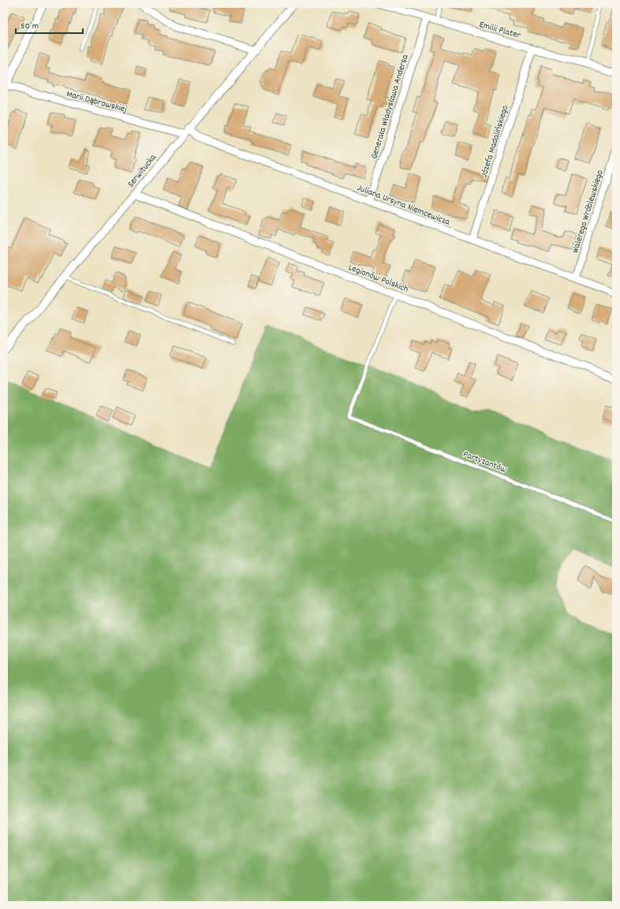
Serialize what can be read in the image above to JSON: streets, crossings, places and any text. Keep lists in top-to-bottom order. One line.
{"streets":{"street":["Emilii Plater","Marii Dąbrowskiej","Generała Władysława Andersa","Józefa Madalińskiego","Serwitucka","Juliana Ursyna Niemcewicza","Walerego Wróblewskiego","Legionów Polskich"],"lane":["Partyzantów"]},"crossings":[["Emilii Plater","Generała Władysława Andersa"],["Emilii Plater","Józefa Madalińskiego"],["Marii Dąbrowskiej","Serwitucka"],["Marii Dąbrowskiej","Juliana Ursyna Niemcewicza"],["Generała Władysława Andersa","Juliana Ursyna Niemcewicza"],["Józefa Madalińskiego","Juliana Ursyna Niemcewicza"],["Serwitucka","Juliana Ursyna Niemcewicza"],["Serwitucka","Legionów Polskich"],["Juliana Ursyna Niemcewicza","Walerego Wróblewskiego"],["Legionów Polskich","Partyzantów"]],"scale_bar":"50 m"}
